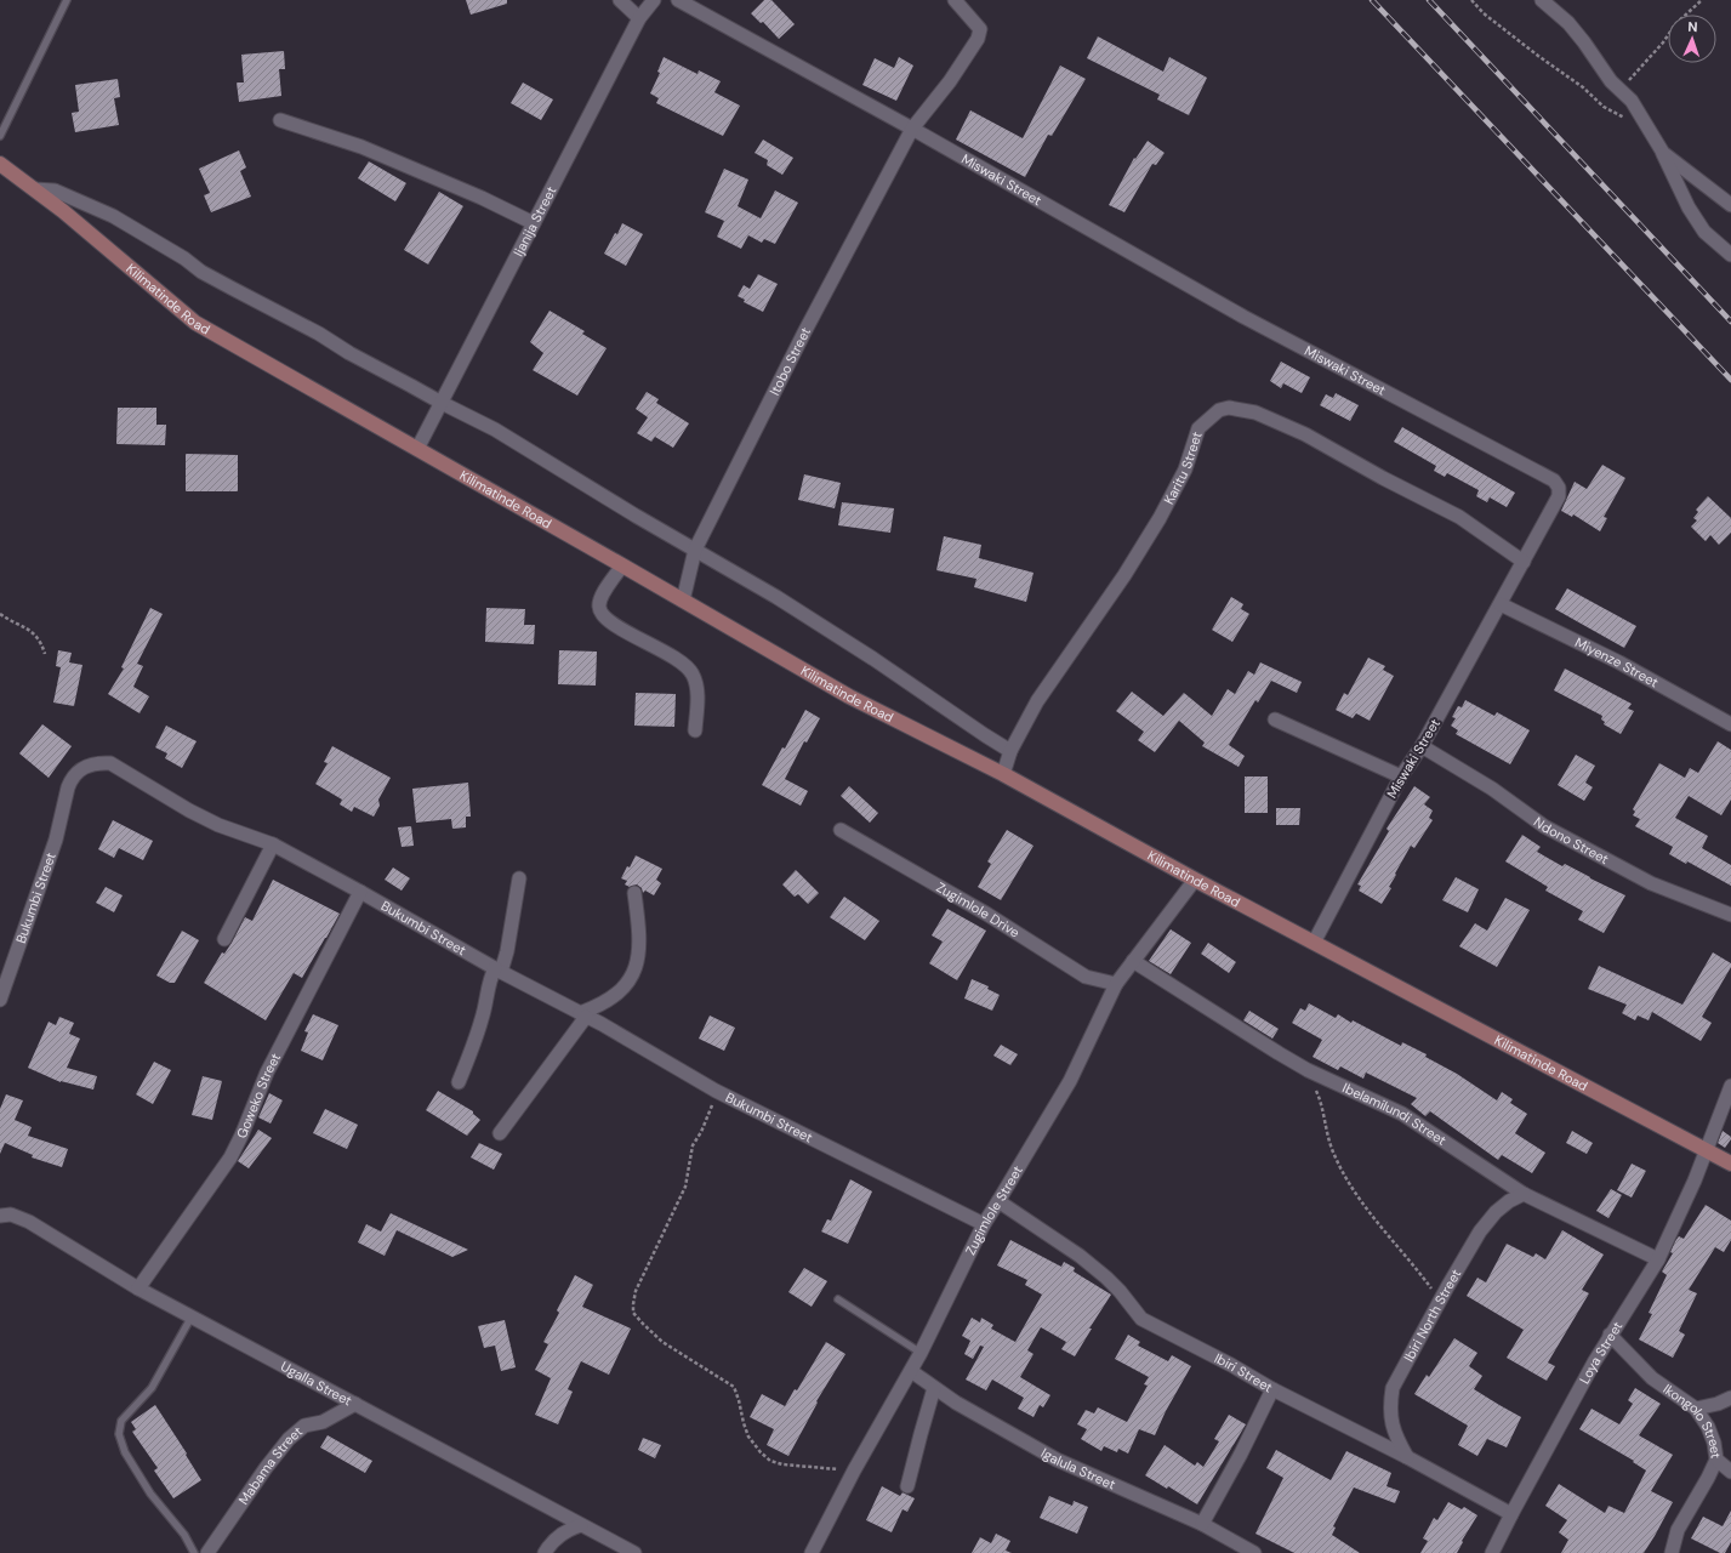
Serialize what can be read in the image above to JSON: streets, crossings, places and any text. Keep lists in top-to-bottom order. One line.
{"streets":{"main road":["Kilimatinde Road"],"street":["Miswaki Street","Ijanija Street","Itobo Street","Karitu Street","Miyenze Street","Ndono Street","Bukumbi Street","Zugimlole Drive","Goweko Street","Ibelamilundi Street","Zugimlole Street","Ibiri North Street","Loya Street","Ibiri Street","Ugalla Street","Ikongolo Street","Mabama Street","Igalula Street"]},"crossings":[["Miswaki Street","Kilimatinde Road"],["Miswaki Street","Itobo Street"],["Miswaki Street","Karitu Street"],["Miswaki Street","Miyenze Street"],["Miswaki Street","Ndono Street"],["Ijanija Street","Kilimatinde Road"],["Kilimatinde Road","Itobo Street"],["Kilimatinde Road","Karitu Street"],["Kilimatinde Road","Zugimlole Street"],["Kilimatinde Road","Loya Street"],["Bukumbi Street","Goweko Street"],["Bukumbi Street","Zugimlole Street"],["Zugimlole Drive","Zugimlole Street"],["Goweko Street","Ugalla Street"],["Ibelamilundi Street","Zugimlole Street"],["Ibelamilundi Street","Ibiri North Street"],["Ibelamilundi Street","Loya Street"],["Zugimlole Street","Ibiri Street"],["Zugimlole Street","Igalula Street"],["Ibiri North Street","Ibiri Street"],["Loya Street","Ibiri Street"],["Loya Street","Ikongolo Street"],["Ugalla Street","Mabama Street"]],"north":"top"}
